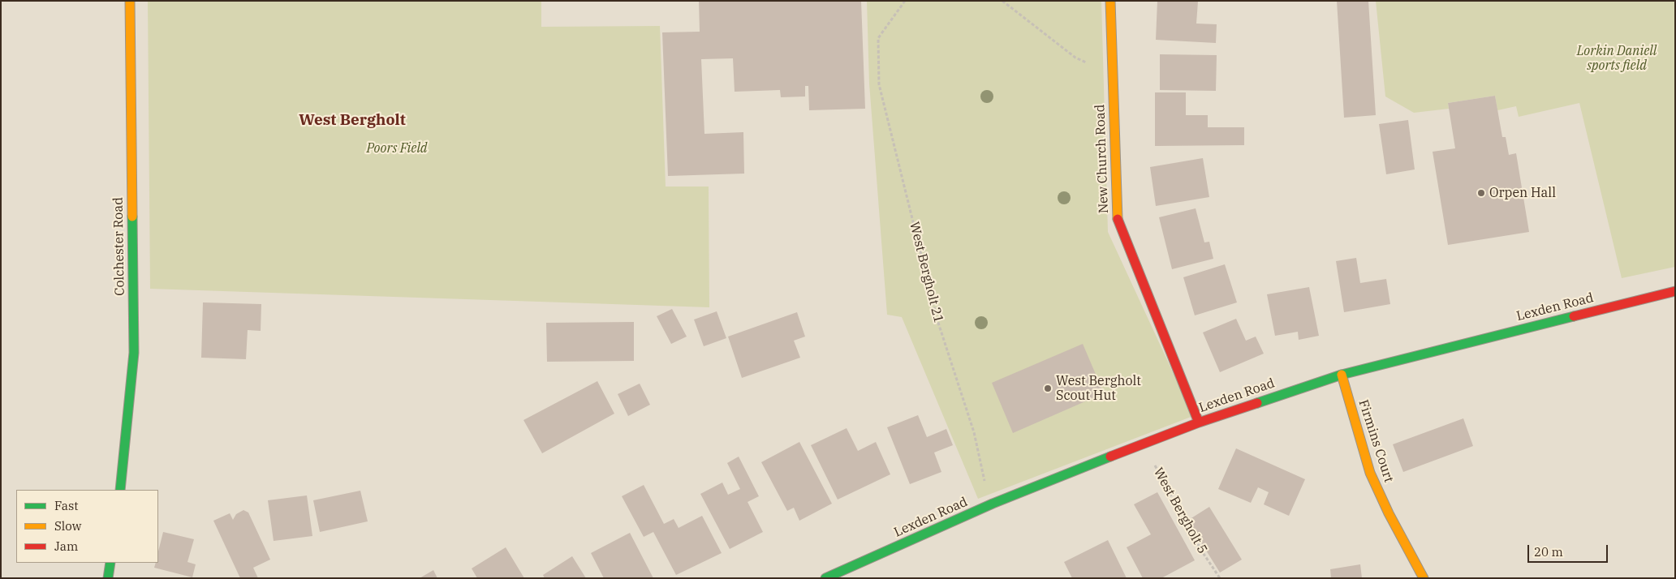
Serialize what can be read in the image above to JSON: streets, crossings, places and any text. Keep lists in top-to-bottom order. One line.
{"streets":{"street":["New Church Road","Colchester Road","Lexden Road","Firmins Court"],"path":["West Bergholt 21","West Bergholt 5"]},"crossings":[["New Church Road","Lexden Road"],["West Bergholt 21","Lexden Road"],["Lexden Road","Firmins Court"],["Lexden Road","West Bergholt 5"]],"districts":["West Bergholt"],"parks":["Lorkin Daniell sports field","Poors Field"],"places":["Orpen Hall","West Bergholt Scout Hut"],"legend":["Fast","Slow","Jam"],"scale_bar":"20 m"}
